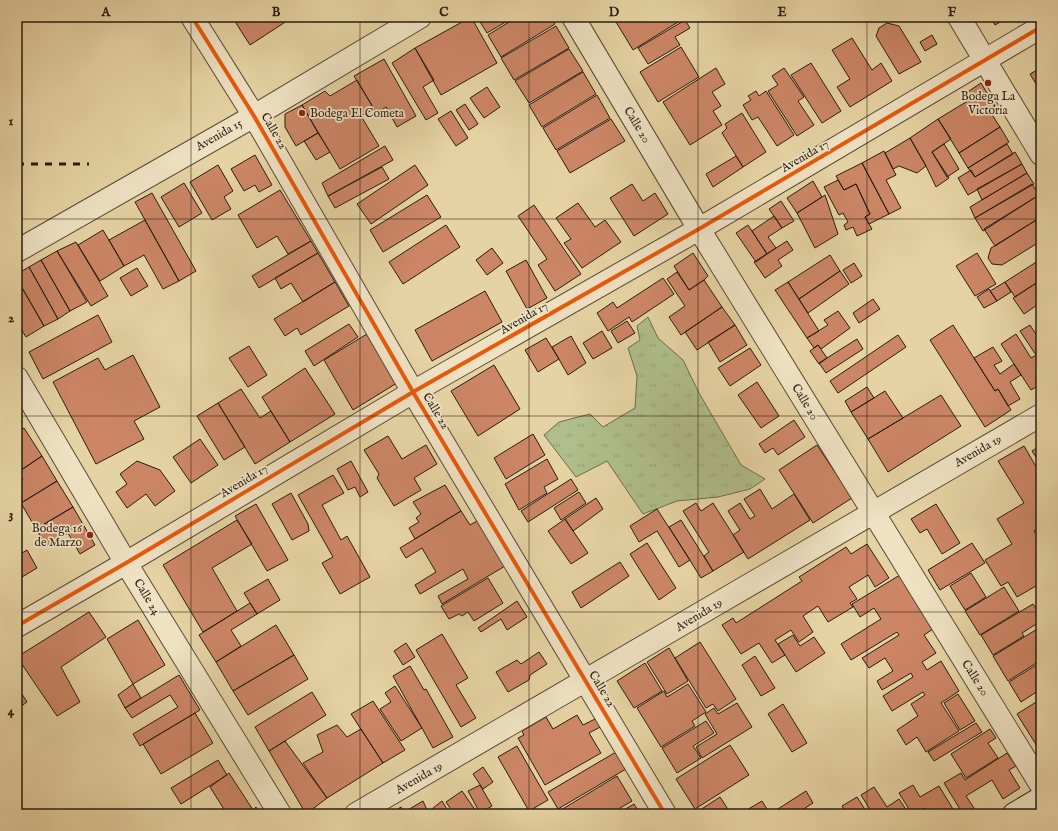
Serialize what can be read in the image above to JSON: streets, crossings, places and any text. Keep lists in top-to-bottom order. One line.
{"streets":{"street":["Calle 20","Calle 22","Avenida 15","Avenida 17","Avenida 19","Calle 24"]},"crossings":[["Calle 20","Avenida 17"],["Calle 20","Avenida 19"],["Calle 22","Avenida 15"],["Calle 22","Avenida 17"],["Calle 22","Avenida 19"],["Avenida 17","Calle 24"]],"places":["Bodega La Victoria","Bodega El Cometa","Bodega 16 de Marzo"],"grid":{"columns":["A","B","C","D","E","F"],"rows":["1","2","3","4"]}}
